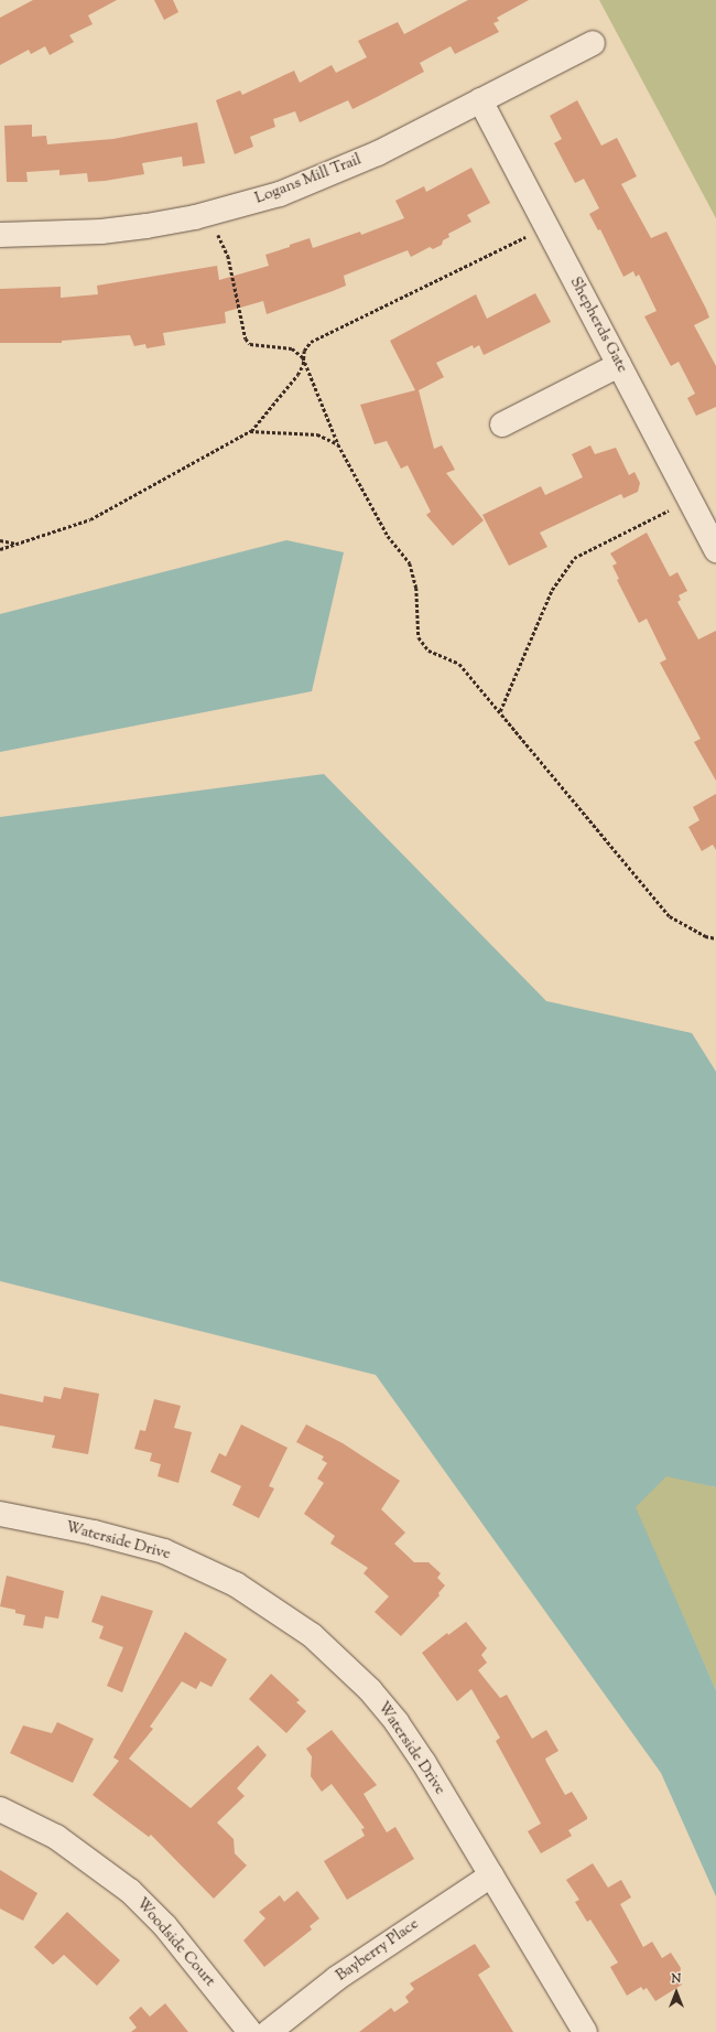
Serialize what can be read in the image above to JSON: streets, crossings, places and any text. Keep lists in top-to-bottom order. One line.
{"streets":{"street":["Logans Mill Trail","Shepherds Gate","Waterside Drive","Woodside Court","Bayberry Place"]},"crossings":[["Logans Mill Trail","Shepherds Gate"],["Waterside Drive","Bayberry Place"]],"north":"top"}
